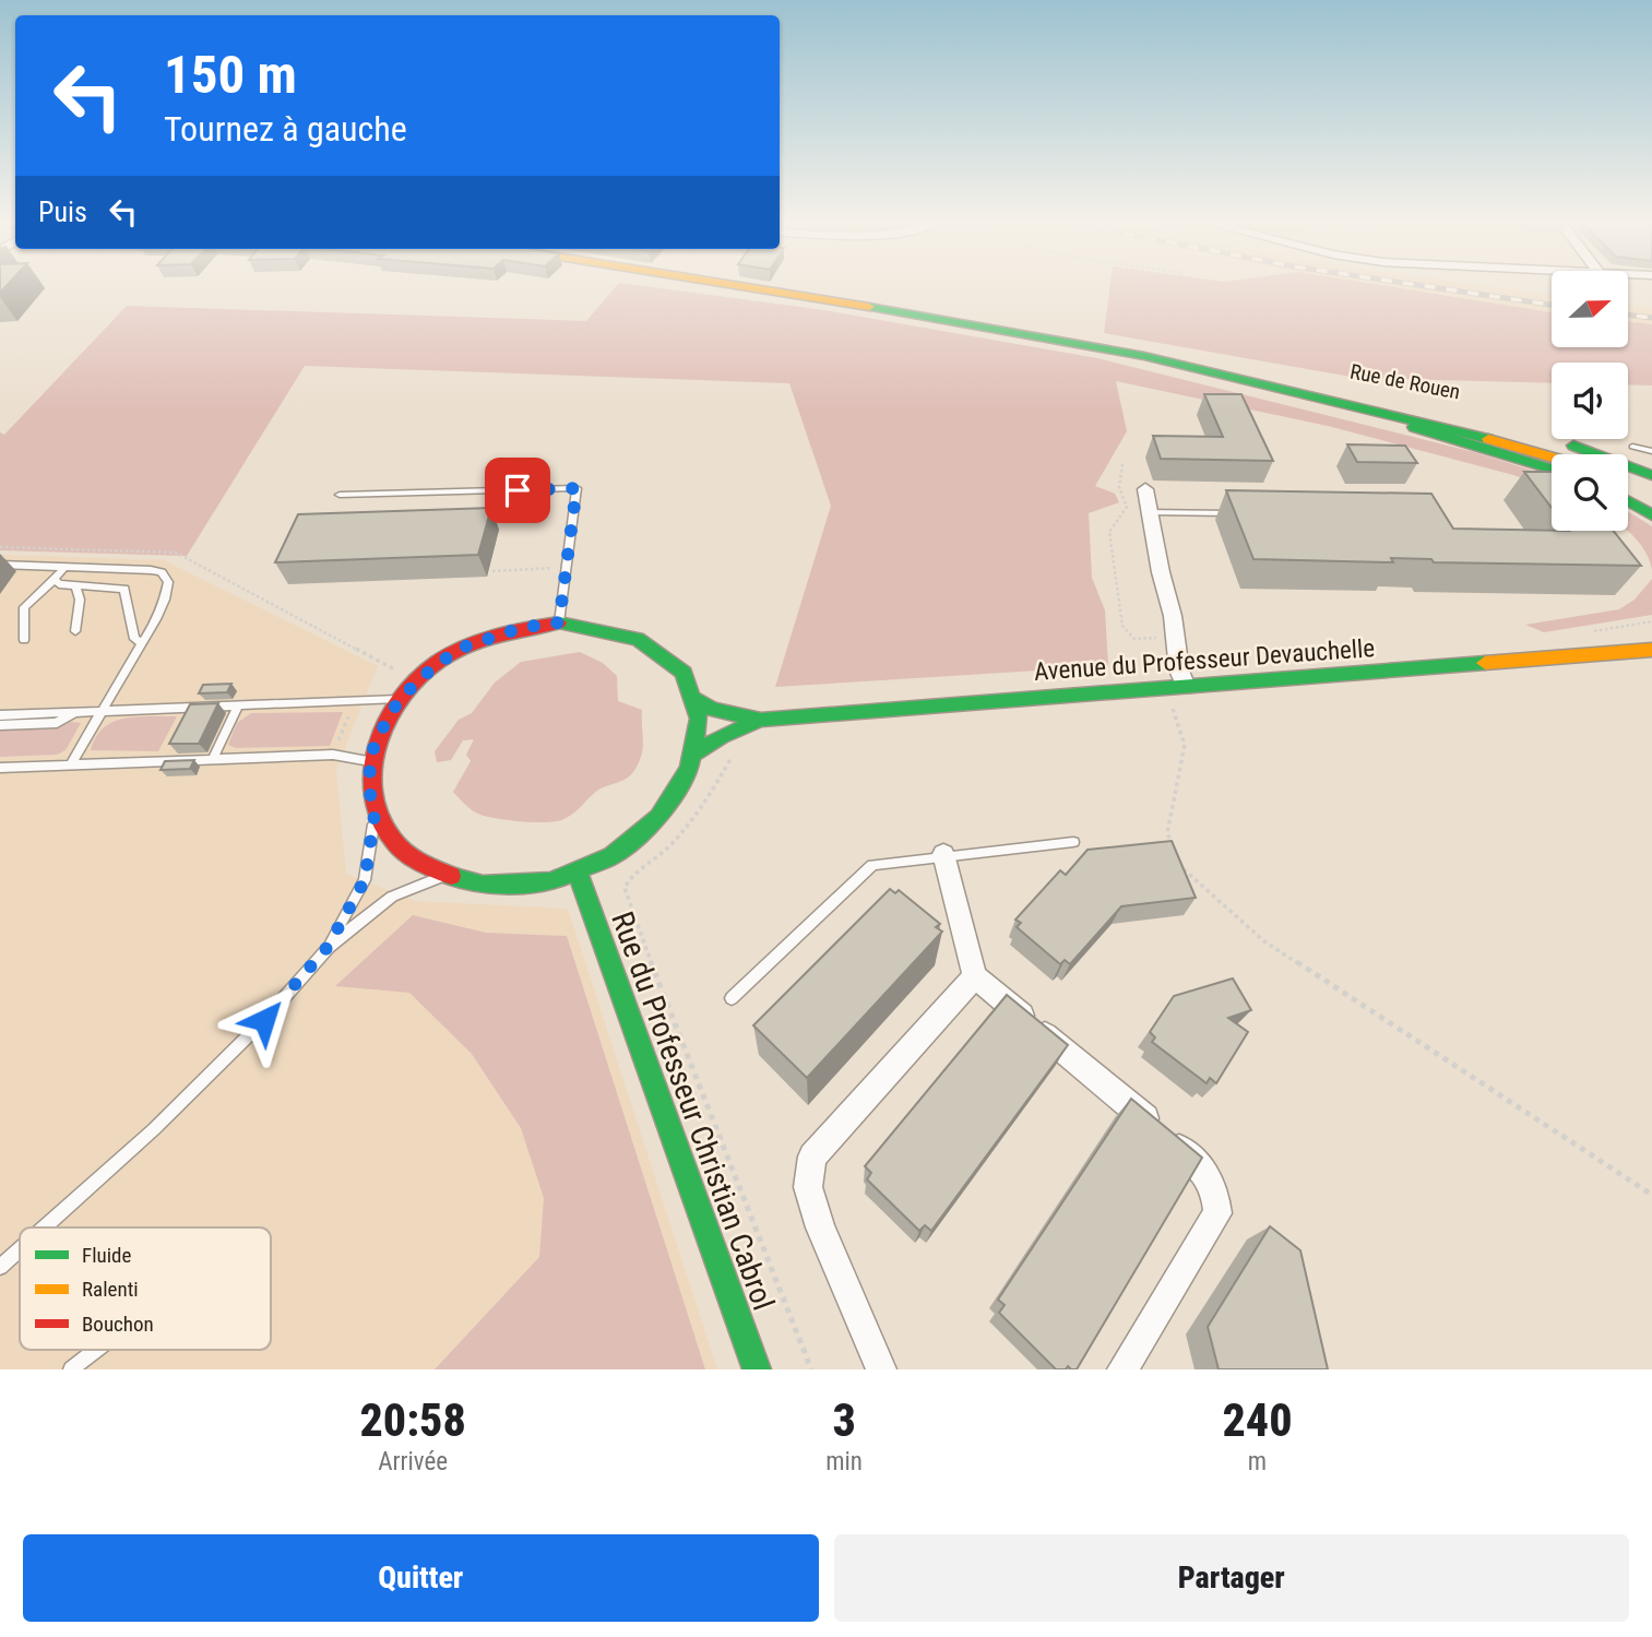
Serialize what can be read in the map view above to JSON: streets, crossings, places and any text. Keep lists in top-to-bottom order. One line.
{"streets":{"street":["Rue de Rouen","Avenue du Professeur Devauchelle","Rue du Professeur Christian Cabrol"]},"legend":["Fluide","Ralenti","Bouchon"],"north":"right","page":{"turn":["150 m","Tournez à gauche"],"then":"Puis","eta":["20:58","Arrivée","3","min","240","m"],"buttons":["Quitter","Partager"]}}
